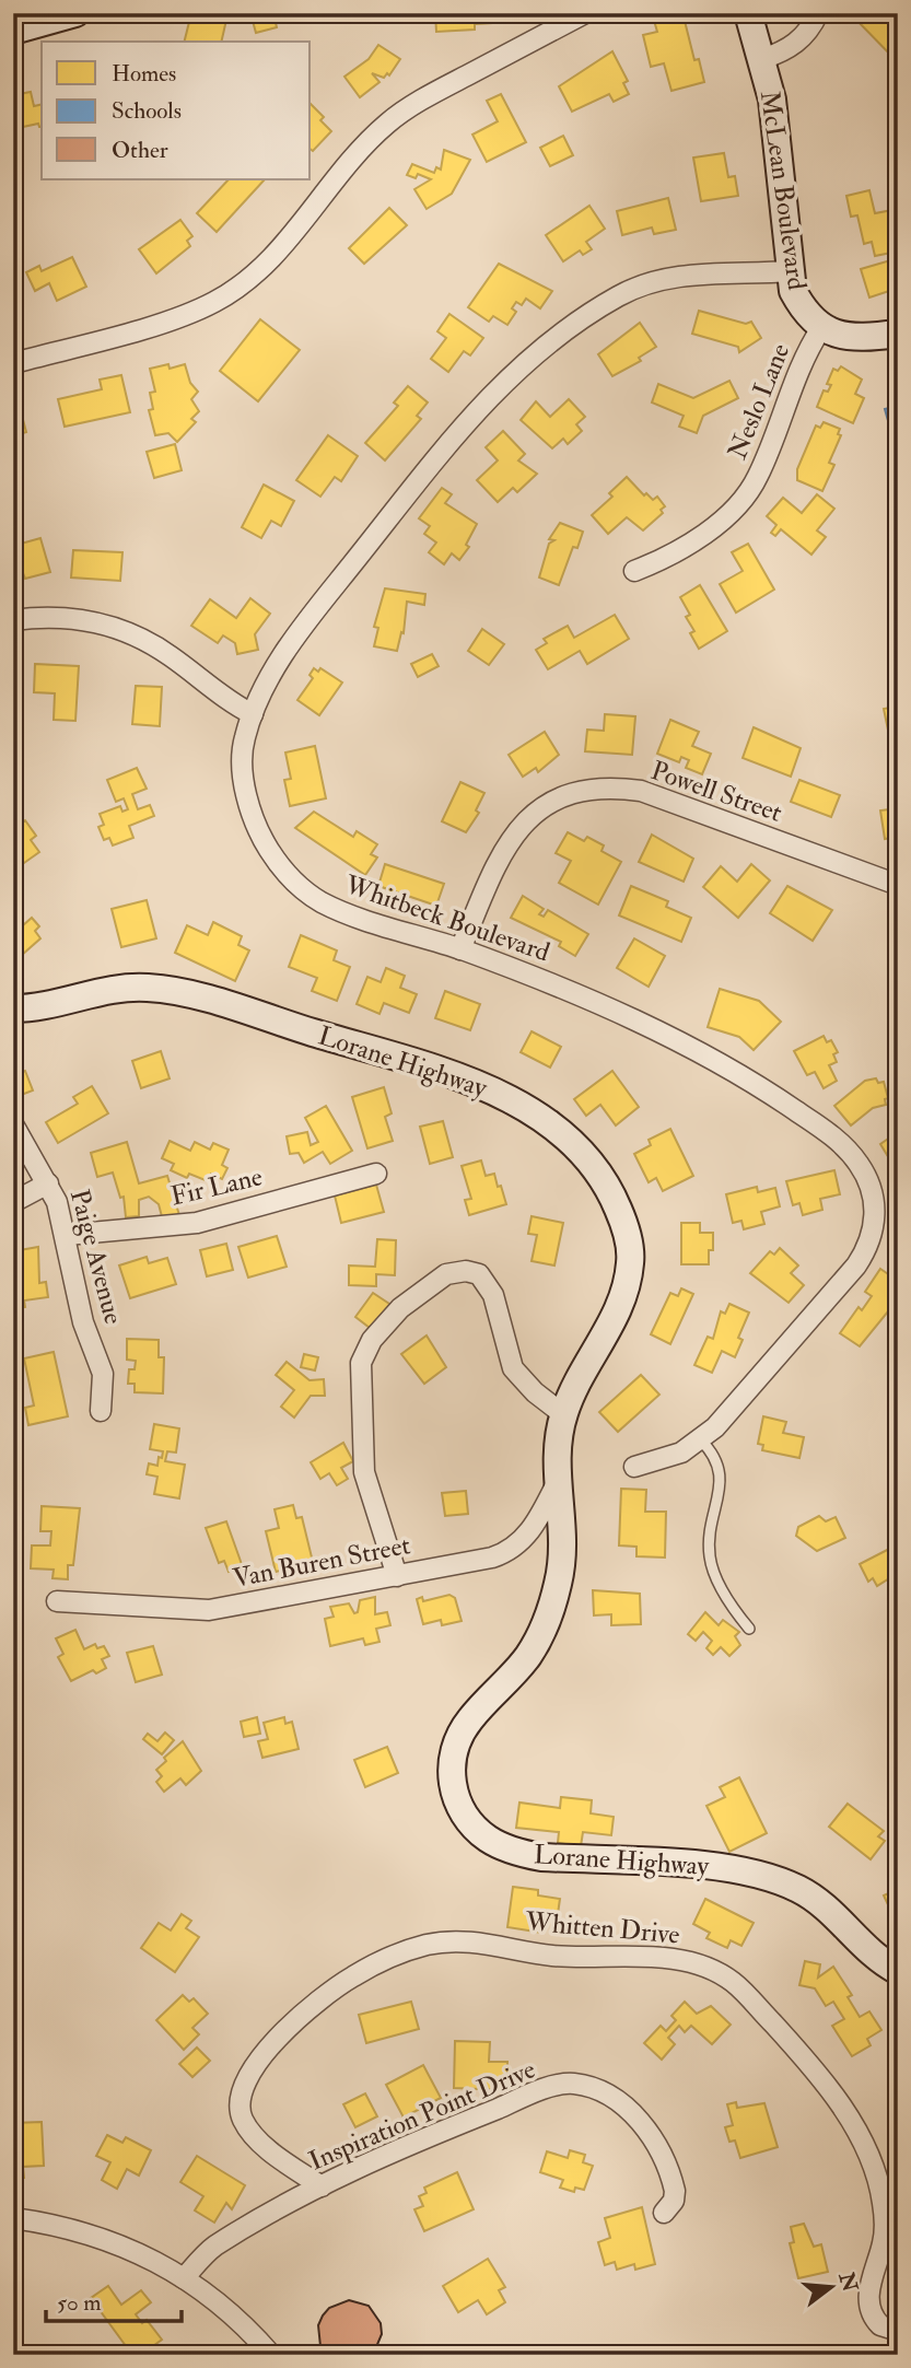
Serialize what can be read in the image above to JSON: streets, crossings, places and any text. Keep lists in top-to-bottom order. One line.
{"streets":{"street":["McLean Boulevard","Neslo Lane","Powell Street","Whitbeck Boulevard","Lorane Highway","Fir Lane","Paige Avenue","Van Buren Street","Whitten Drive","Inspiration Point Drive"]},"crossings":[["McLean Boulevard","Neslo Lane"],["McLean Boulevard","Whitbeck Boulevard"],["Powell Street","Whitbeck Boulevard"],["Lorane Highway","Van Buren Street"],["Fir Lane","Paige Avenue"],["Whitten Drive","Inspiration Point Drive"]],"legend":["Homes","Schools","Other"],"scale_bar":"50 m","north":"right"}
